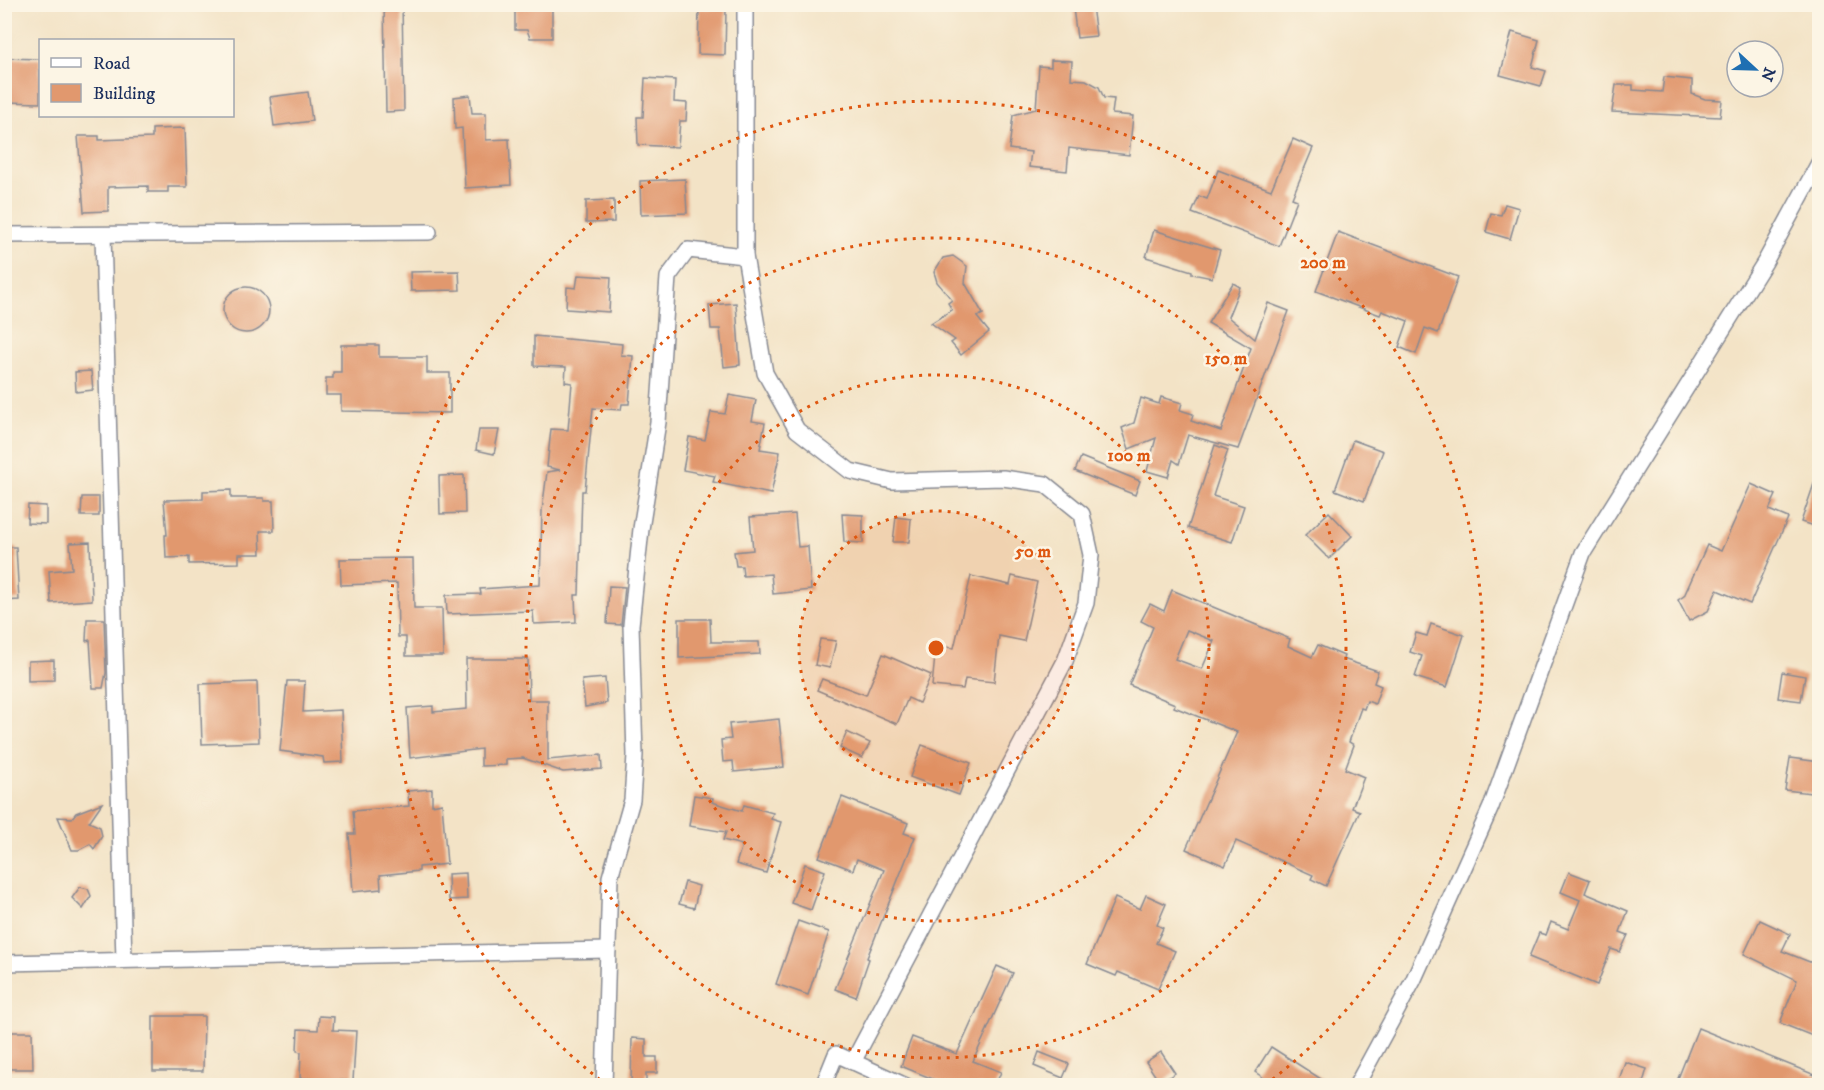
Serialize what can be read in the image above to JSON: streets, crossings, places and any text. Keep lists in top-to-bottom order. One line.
{"legend":["Road","Building"],"north":"right","rings":["200 m","150 m","100 m","50 m"]}
